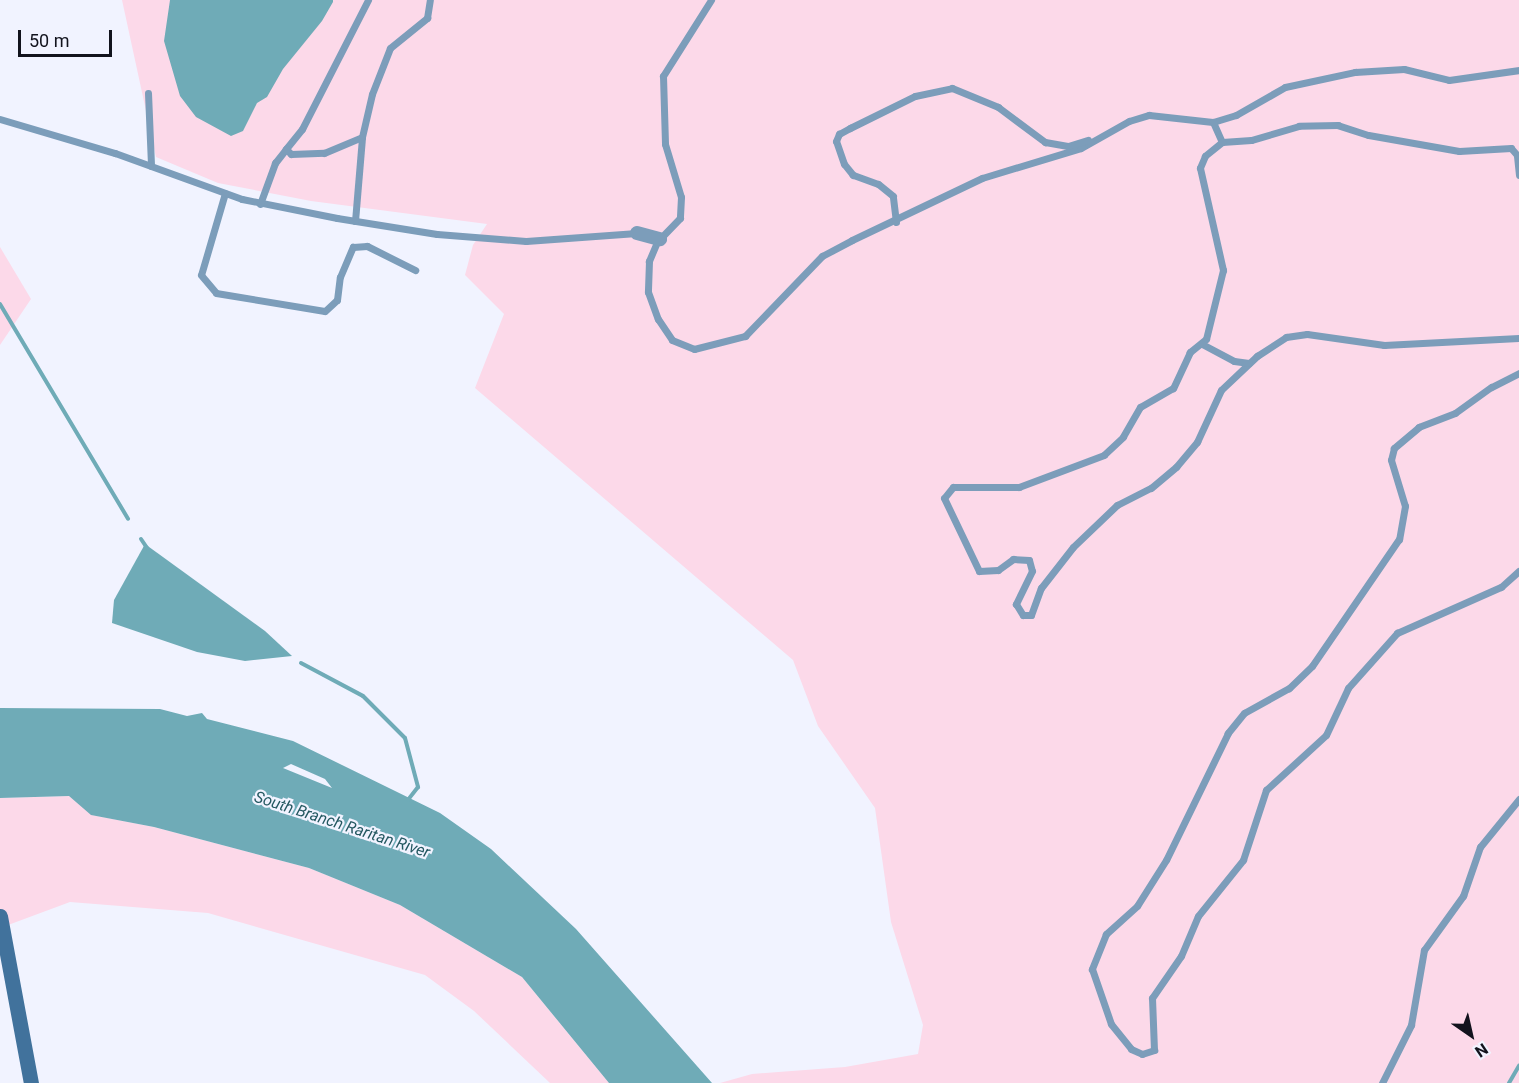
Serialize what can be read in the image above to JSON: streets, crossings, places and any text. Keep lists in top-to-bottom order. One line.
{"water":["South Branch Raritan River"],"scale_bar":"50 m","north":"bottom right"}
